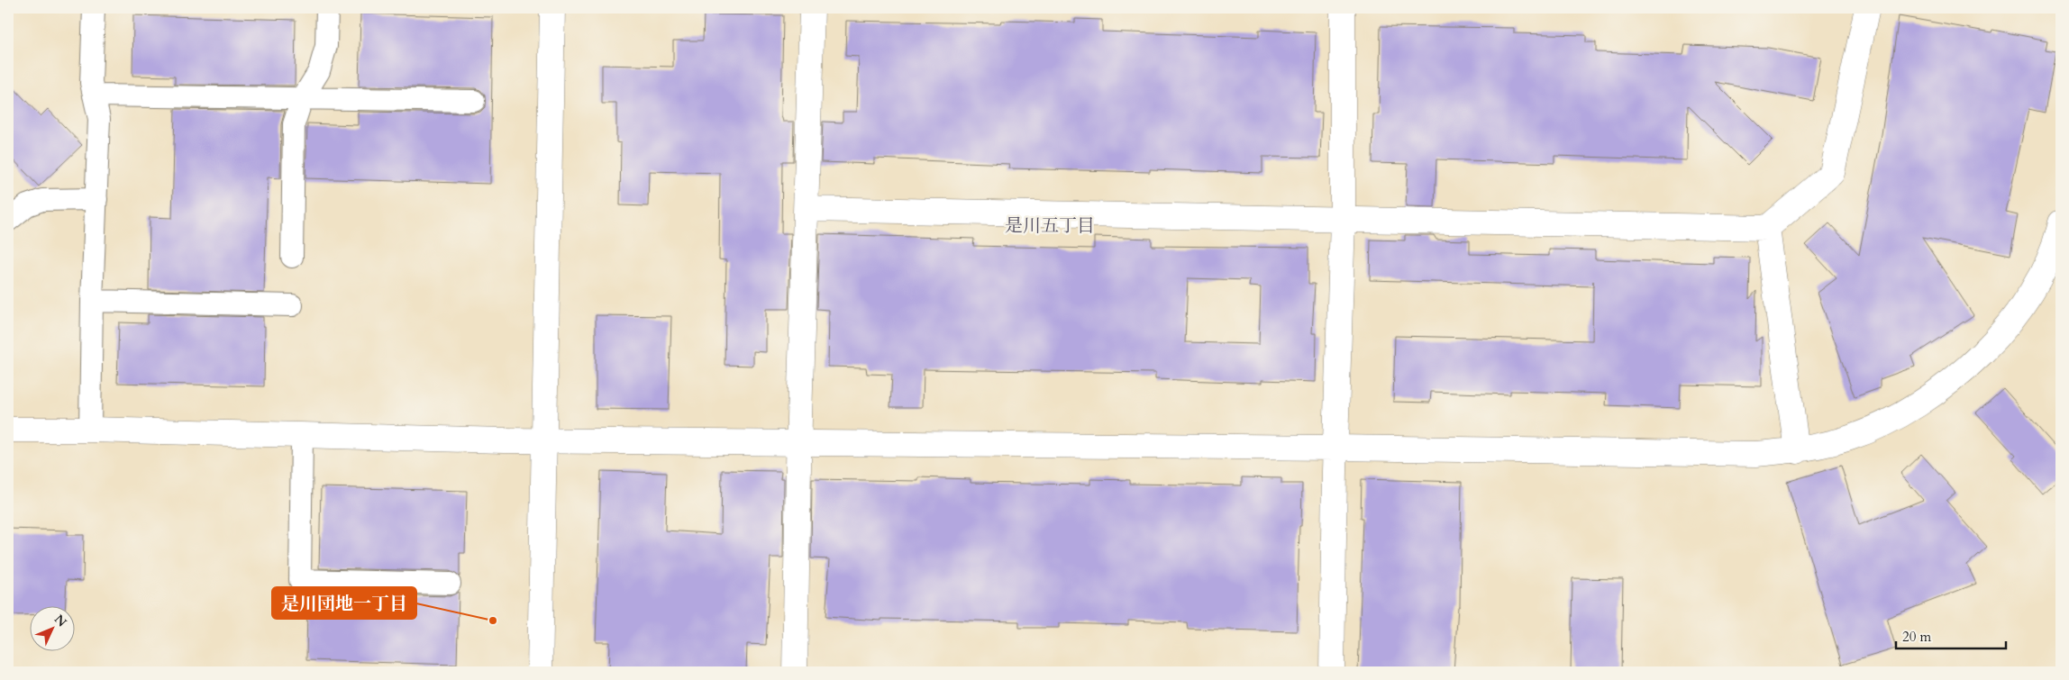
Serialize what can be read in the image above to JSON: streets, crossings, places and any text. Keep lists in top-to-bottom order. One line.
{"districts":["是川五丁目"],"places":["是川団地一丁目"],"scale_bar":"20 m","north":"top right"}
